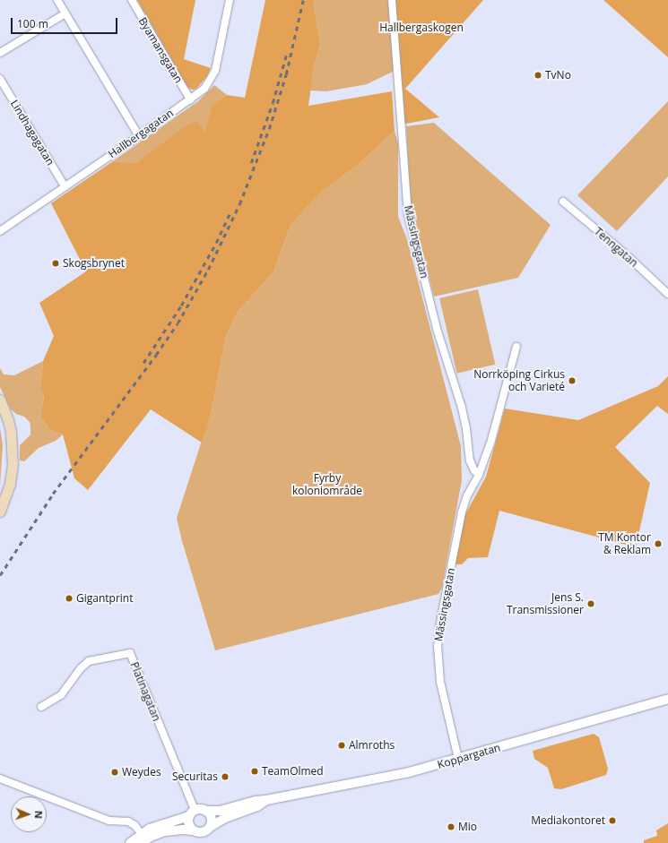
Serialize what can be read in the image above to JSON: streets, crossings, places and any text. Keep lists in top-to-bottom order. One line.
{"streets":{"street":["Byamansgatan","Lindhagagatan","Hallbergagatan","Mässingsgatan","Tenngatan","Platinagatan","Koppargatan"]},"crossings":[["Byamansgatan","Hallbergagatan"],["Lindhagagatan","Hallbergagatan"],["Mässingsgatan","Koppargatan"],["Platinagatan","Koppargatan"]],"parks":["Hallbergaskogen","Fyrby koloniområde"],"places":["TvNo","Skogsbrynet","Norrköping Cirkus och Varieté","TM Kontor & Reklam","Gigantprint","Jens S. Transmissioner","Almroths","TeamOlmed","Weydes","Securitas","Mediakontoret","Mio"],"scale_bar":"100 m","north":"right"}
